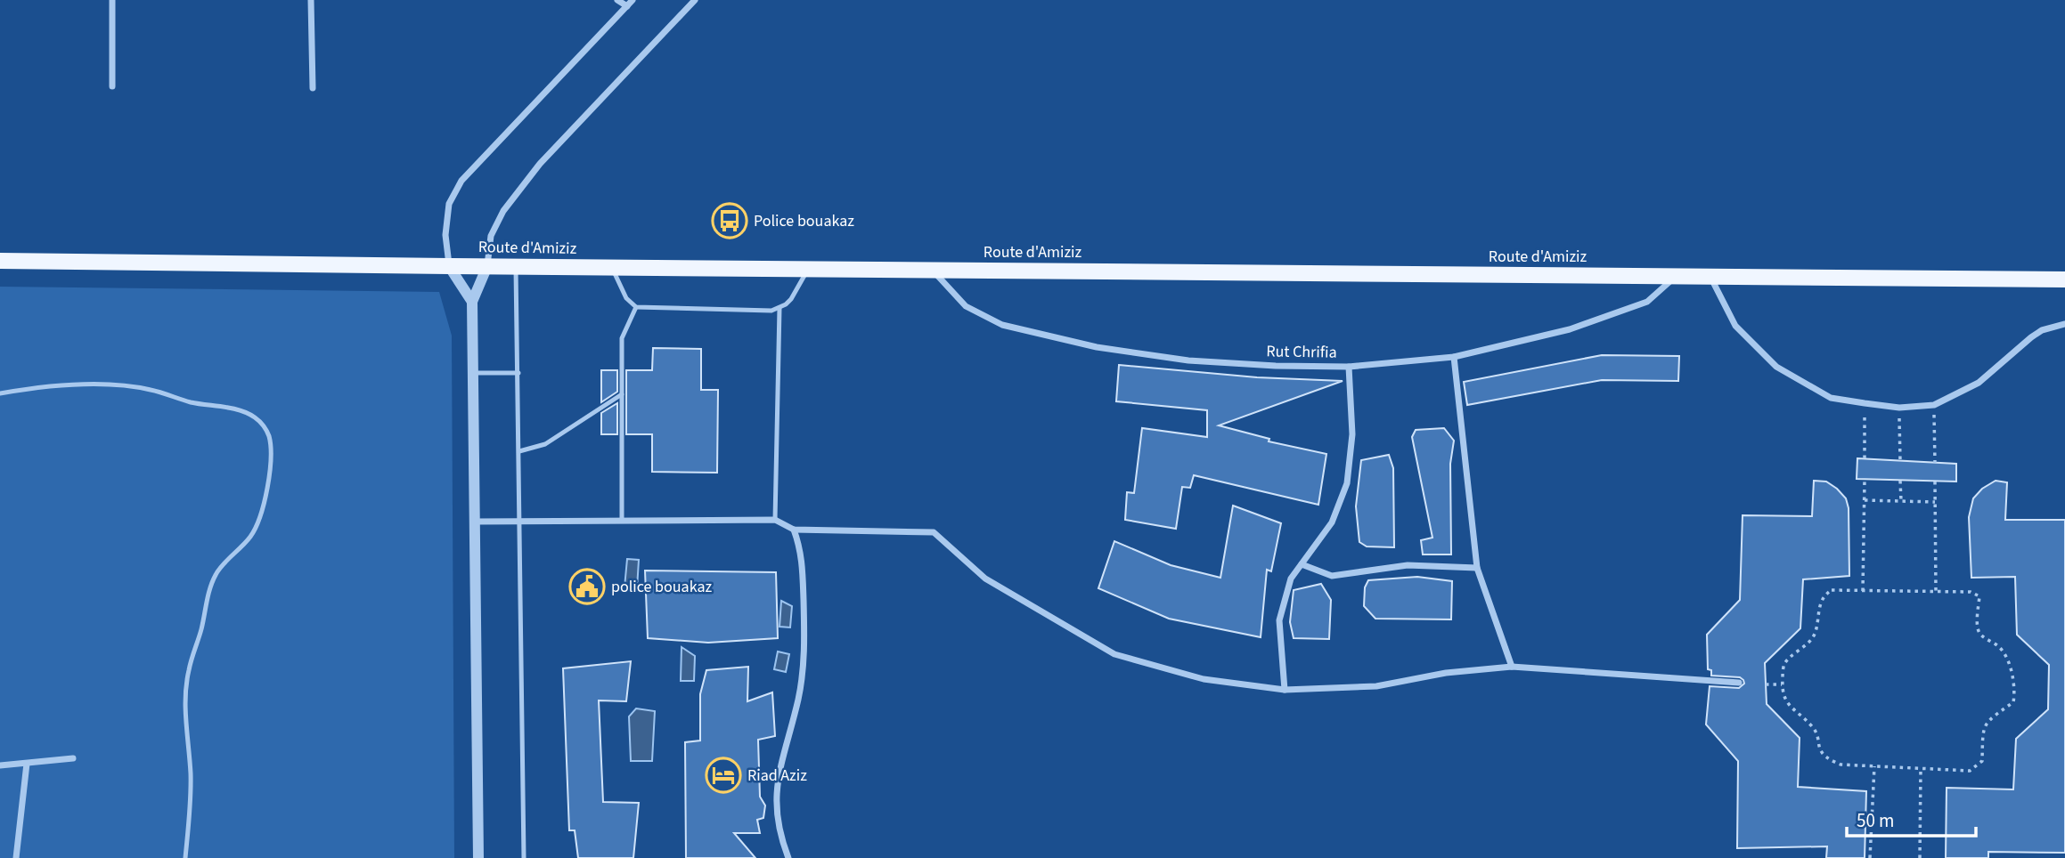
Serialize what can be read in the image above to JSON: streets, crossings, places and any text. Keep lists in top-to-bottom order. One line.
{"streets":{"main road":["Route d'Amiziz"],"street":["Rut Chrifia"]},"crossings":[["Route d'Amiziz","Rut Chrifia"]],"places":{"bus stop":["Police bouakaz"],"public building":["police bouakaz"],"hotel":["Riad Aziz"]},"scale_bar":"50 m"}
